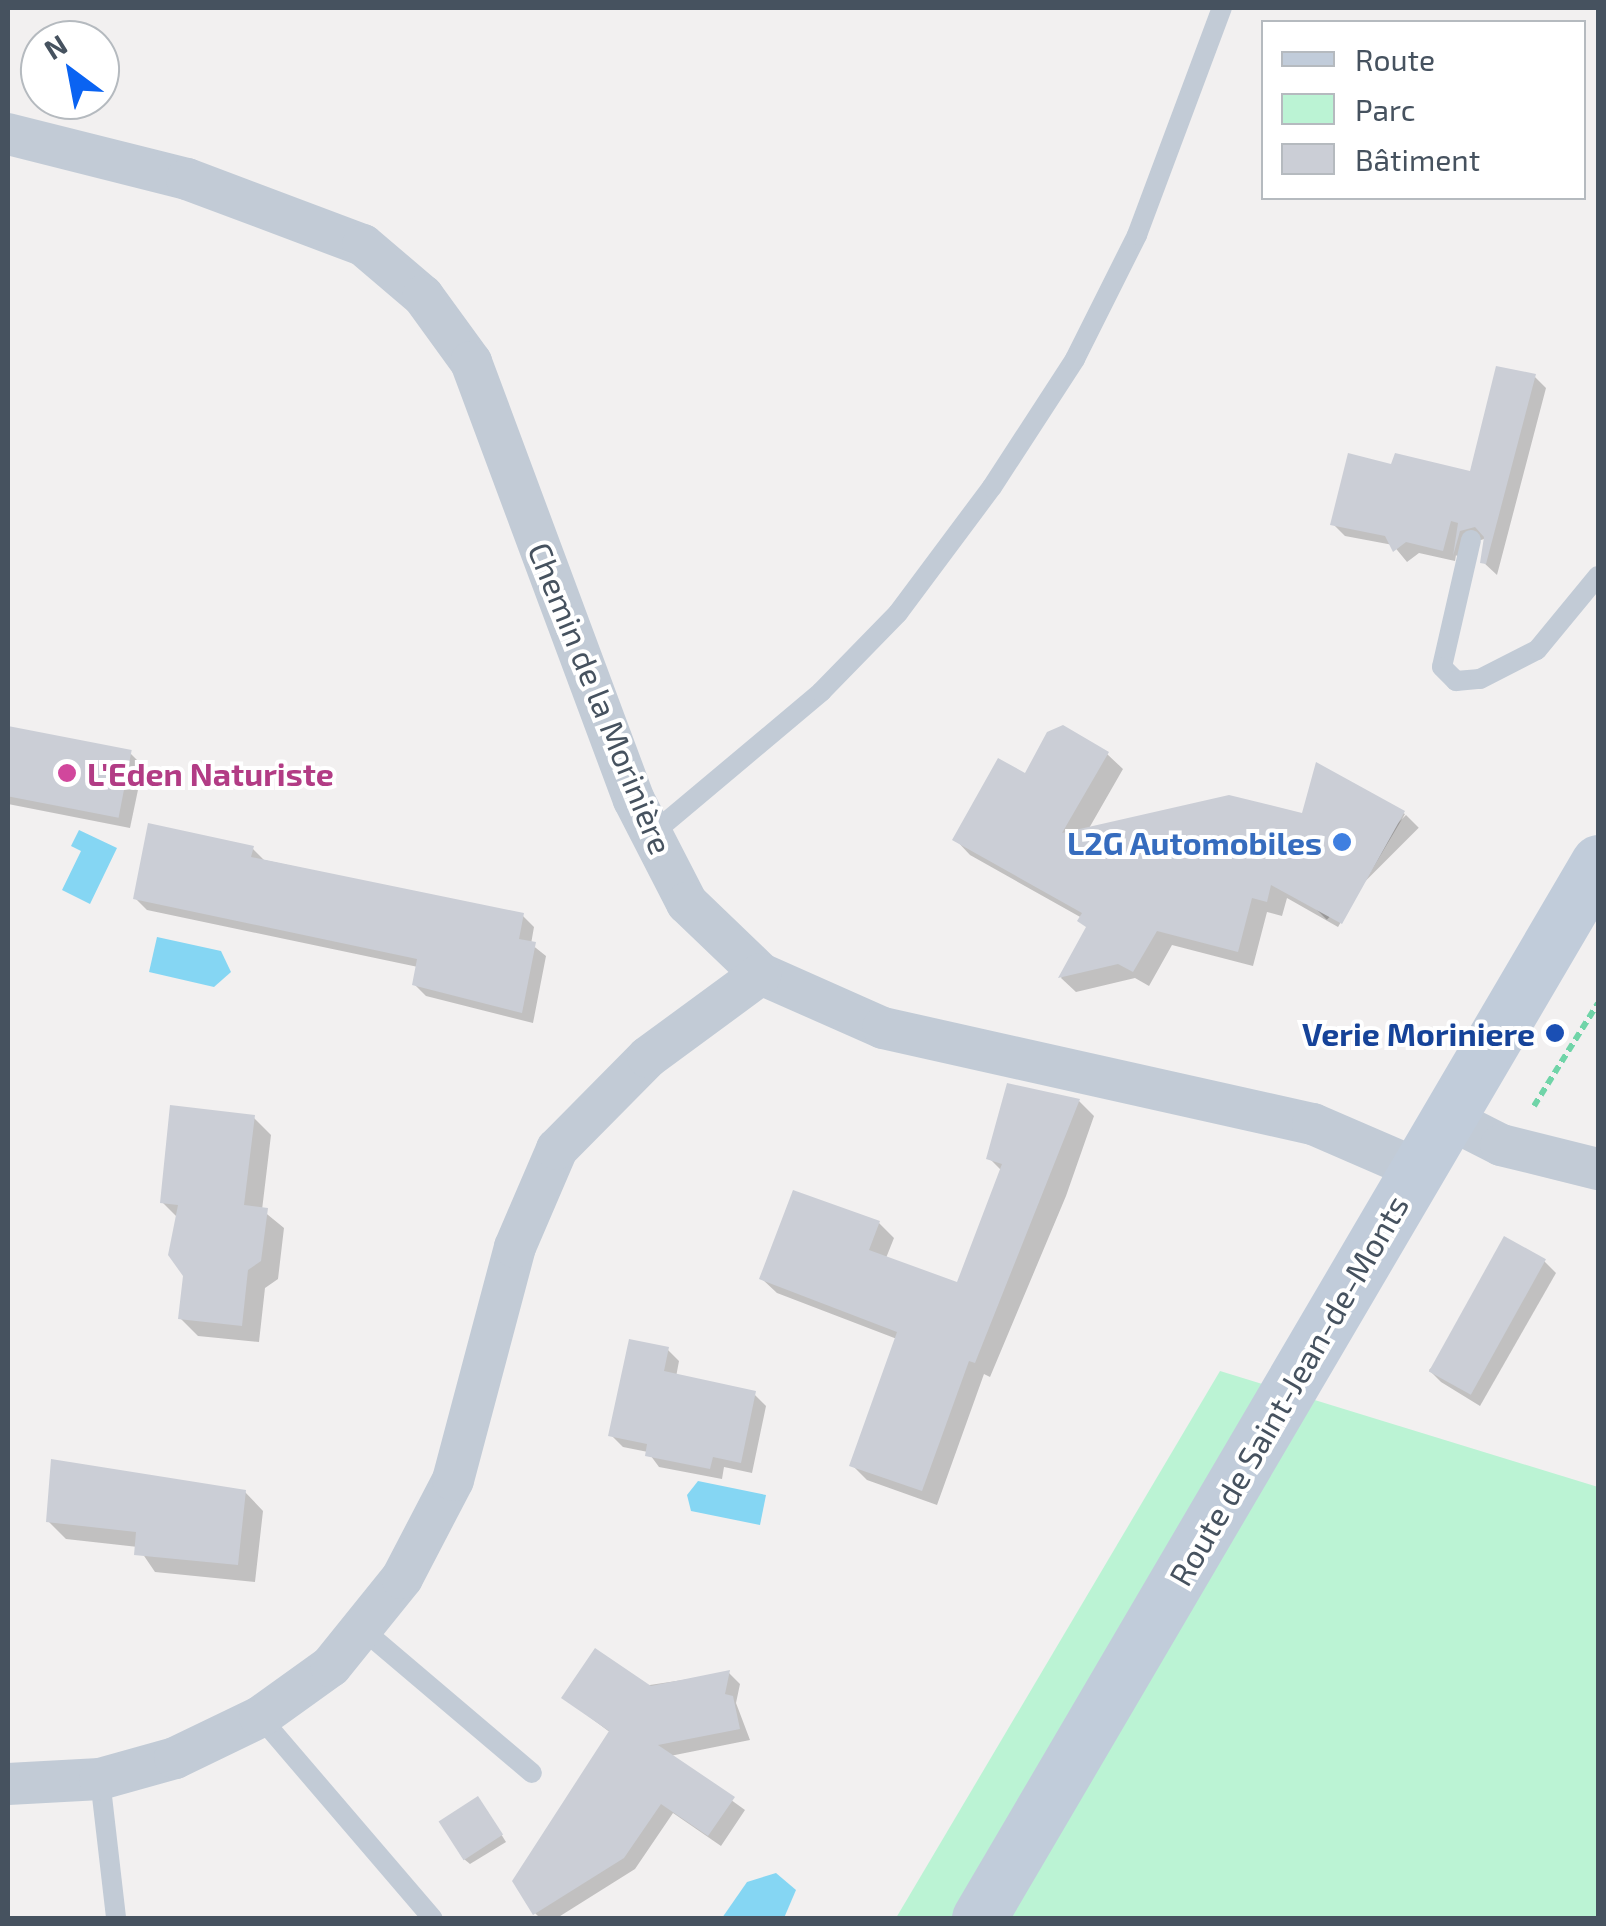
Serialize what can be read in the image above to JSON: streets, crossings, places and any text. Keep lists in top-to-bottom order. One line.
{"streets":{"main road":["Route de Saint-Jean-de-Monts"],"street":["Chemin de la Morinière"]},"crossings":[["Chemin de la Morinière","Route de Saint-Jean-de-Monts"]],"places":["L'Eden Naturiste","L2G Automobiles","Verie Moriniere"],"legend":["Route","Parc","Bâtiment"],"north":"top left"}
